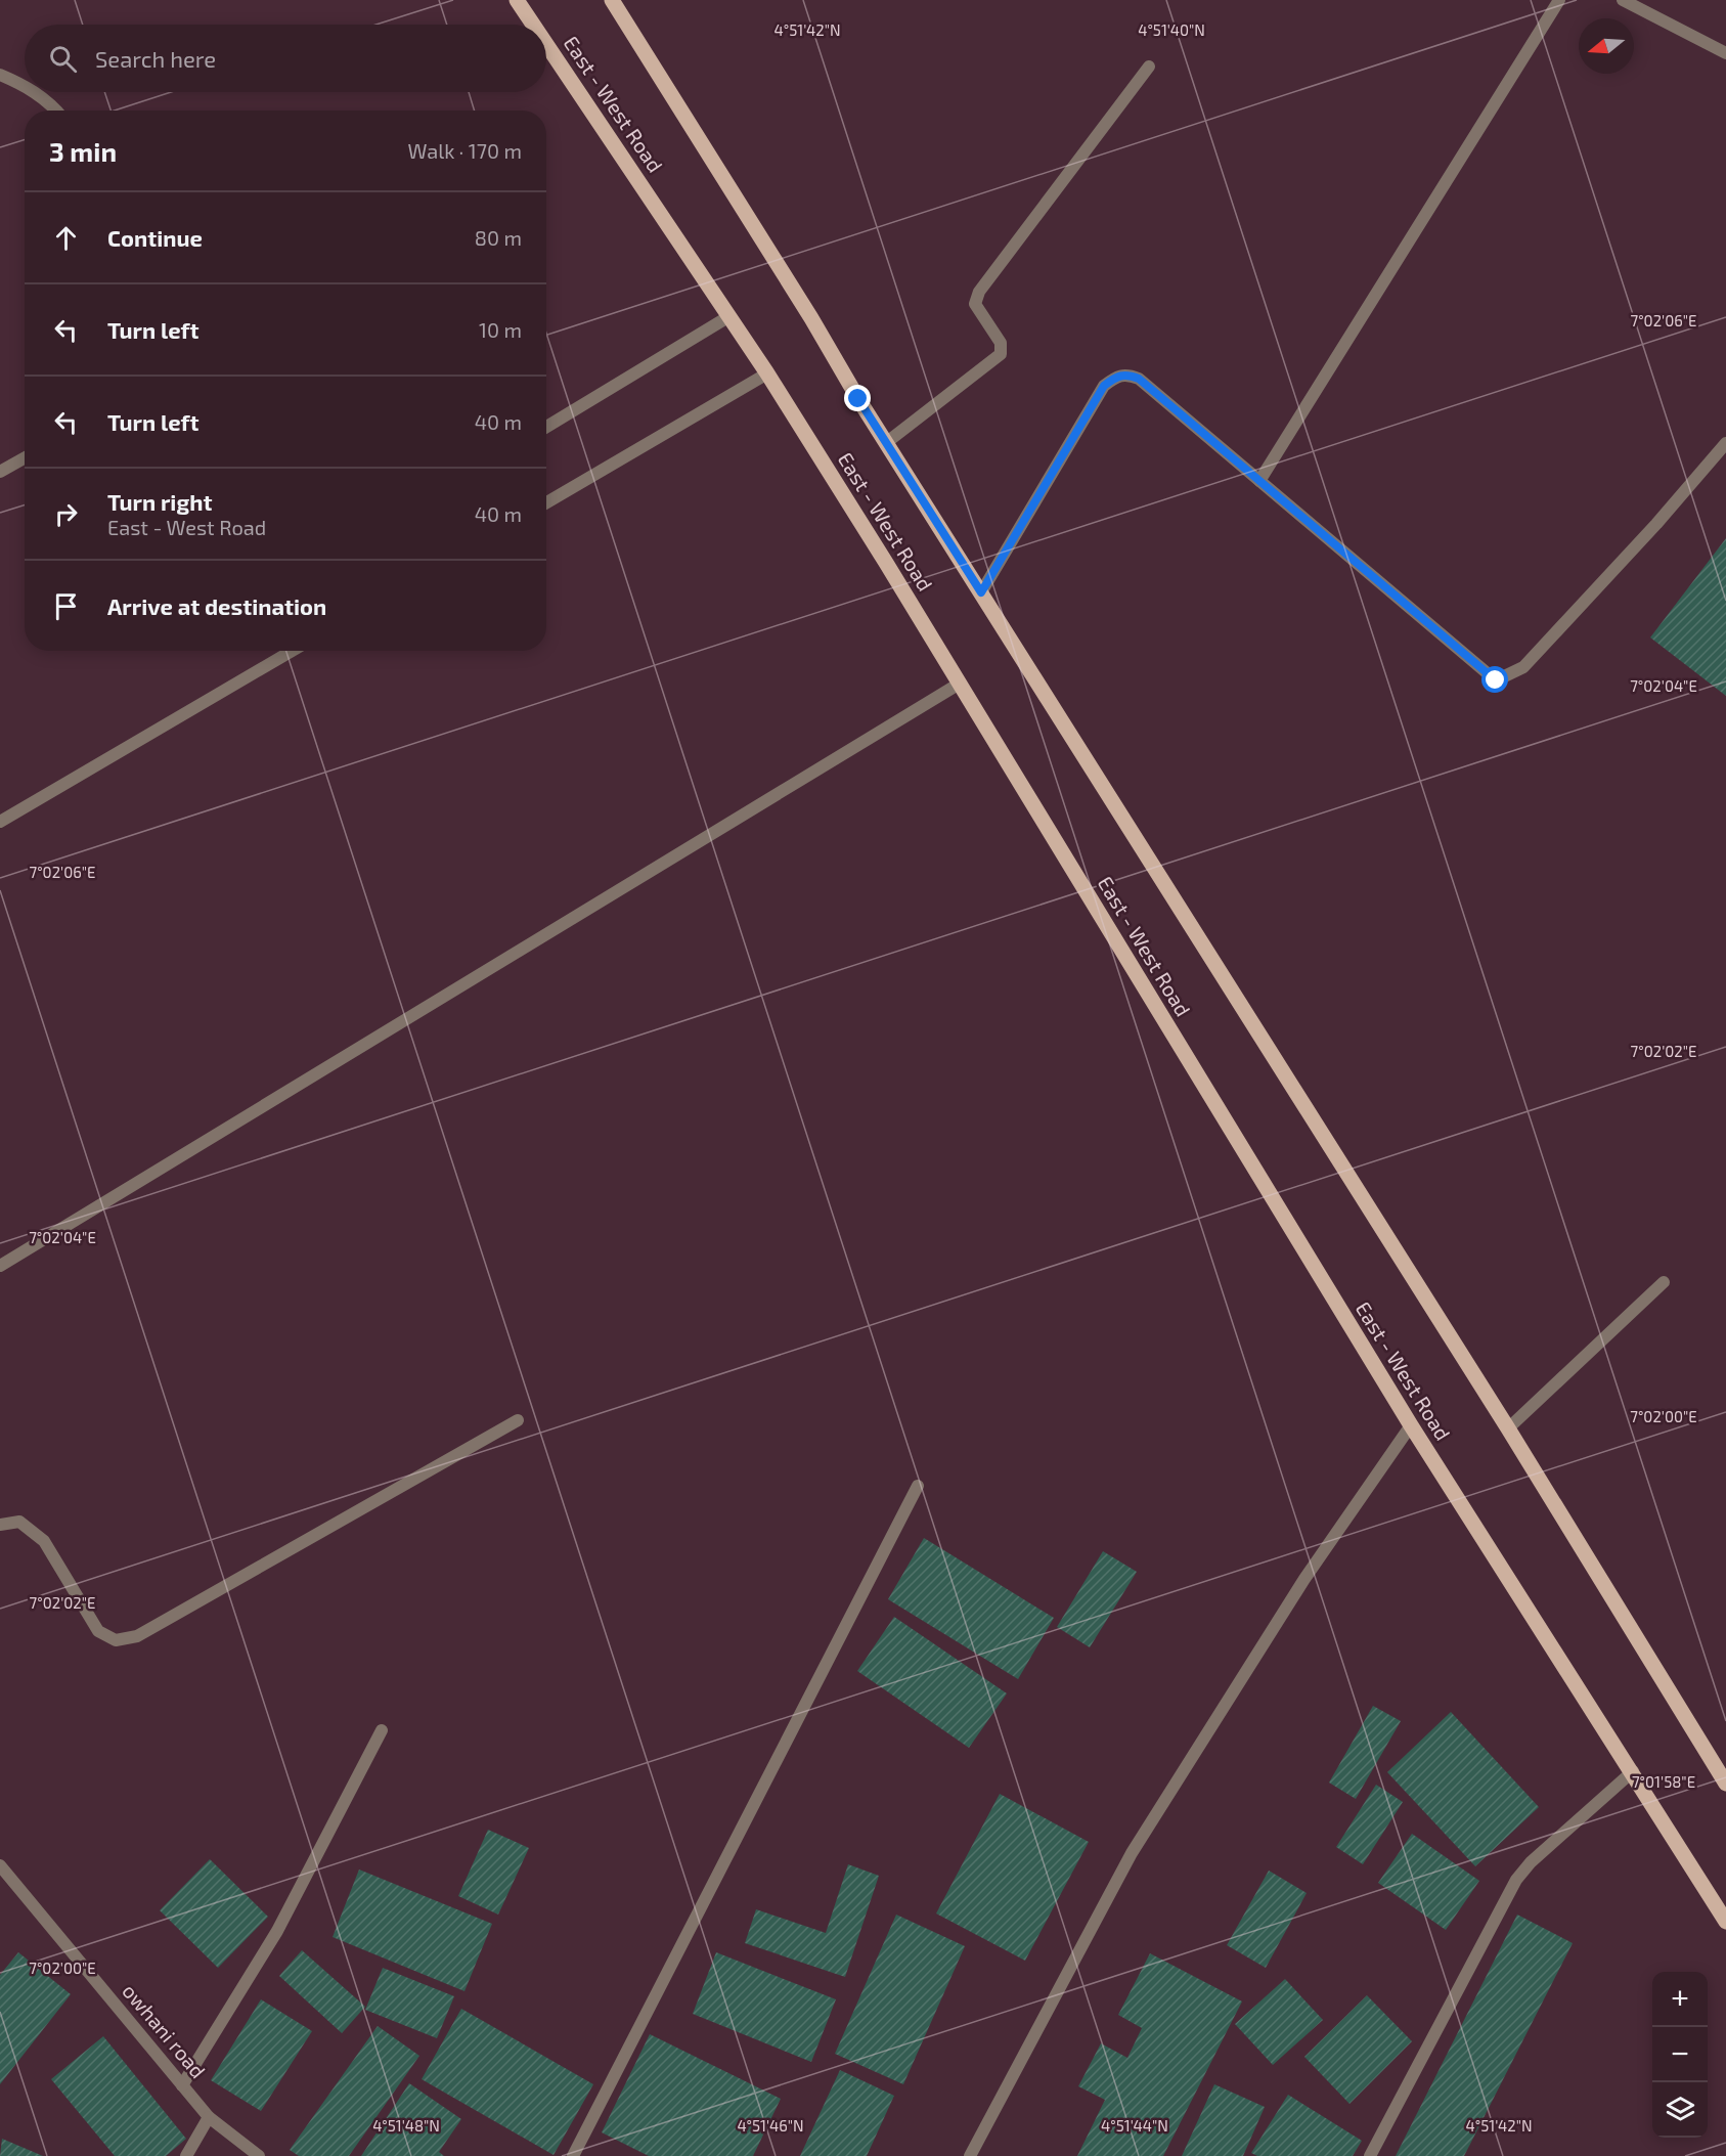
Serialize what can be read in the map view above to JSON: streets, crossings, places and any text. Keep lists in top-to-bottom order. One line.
{"streets":{"main road":["East - West Road"],"street":["owhani road"]},"north":"left","page":{"search":"Search here","heading":["3 min","Walk · 170 m"],"list":[["Continue","80 m"],["Turn left","10 m"],["Turn left","40 m"],["Turn right","East - West Road","40 m"],"Arrive at destination"],"map_buttons":["+","−"]},"coordinates":["4°51'42\"N","4°51'40\"N","7°02'06\"E","7°02'04\"E","7°02'02\"E","7°02'00\"E","7°01'58\"E","4°51'48\"N","4°51'46\"N","4°51'44\"N"]}
